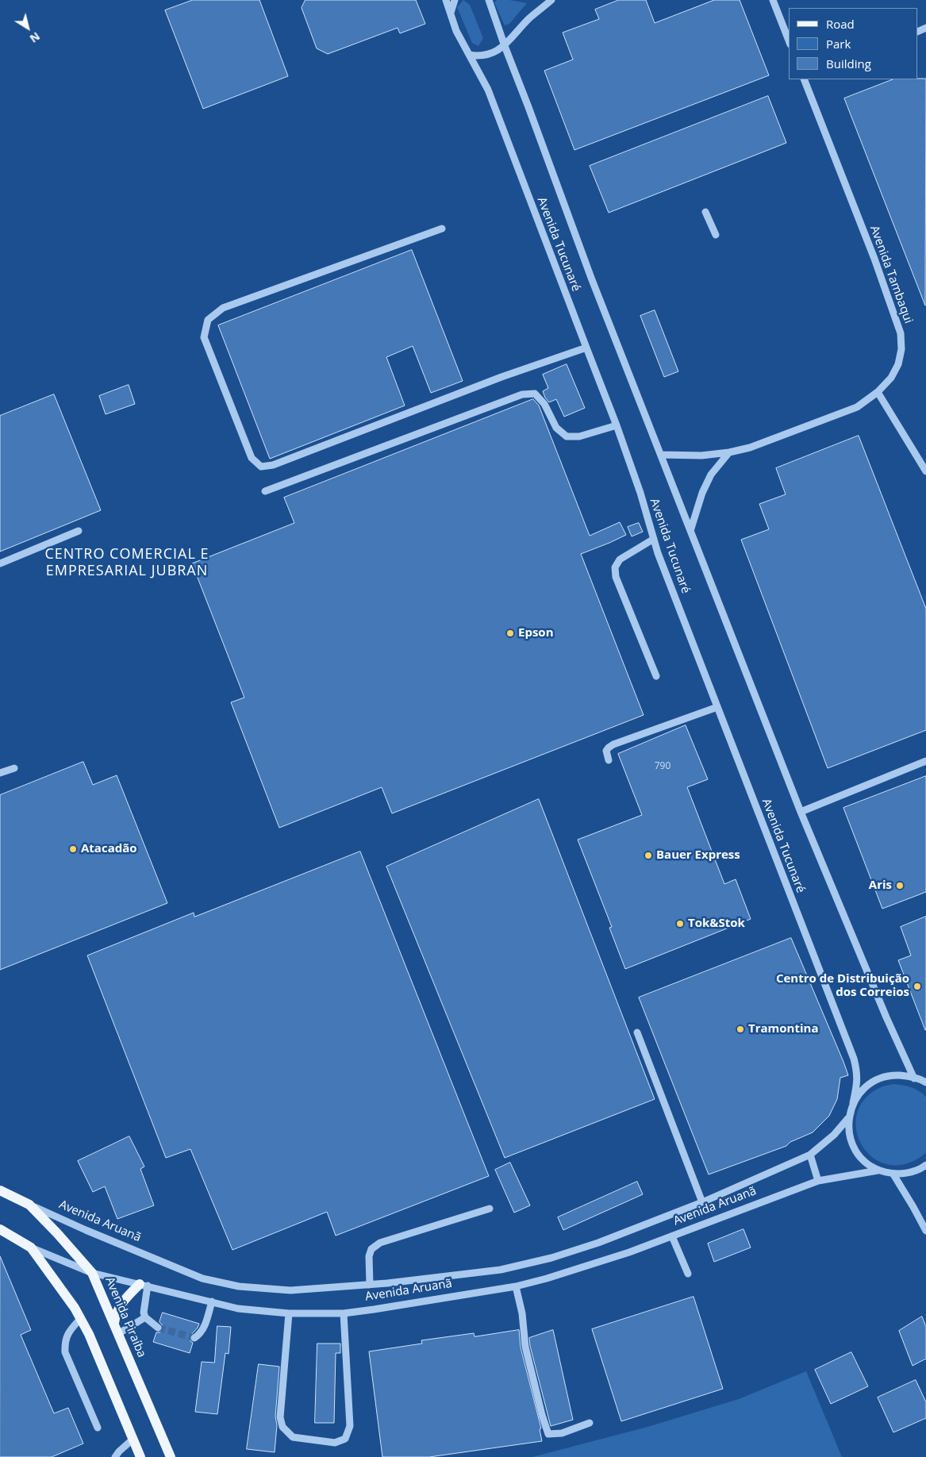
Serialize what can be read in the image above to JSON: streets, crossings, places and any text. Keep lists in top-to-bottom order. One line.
{"streets":{"main road":["Avenida Aruanã","Avenida Piraíba"],"street":["Avenida Tucunaré","Avenida Tambaqui"]},"crossings":[["Avenida Tucunaré","Avenida Tambaqui"],["Avenida Tucunaré","Avenida Aruanã"],["Avenida Aruanã","Avenida Piraíba"]],"districts":["CENTRO COMERCIAL E EMPRESARIAL JUBRAN"],"places":["Epson","Atacadão","Bauer Express","Aris","Tok&Stok","Centro de Distribuição dos Correios","Tramontina"],"house_numbers":["790"],"legend":["Road","Park","Building"],"north":"bottom right"}
